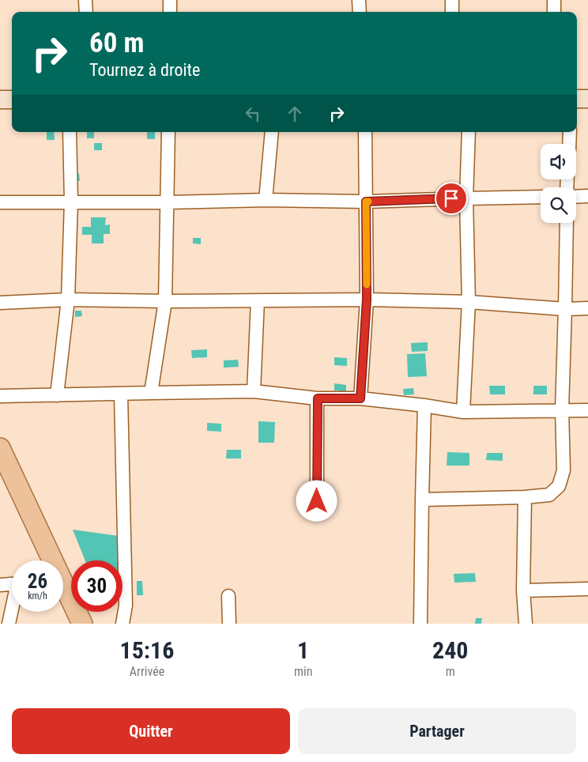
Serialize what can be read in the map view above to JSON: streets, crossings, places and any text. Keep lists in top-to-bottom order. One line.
{"page":{"turn":["60 m","Tournez à droite"],"speed":"26 km/h","limit":"30","eta":["15:16","Arrivée","1","min","240","m"],"buttons":["Quitter","Partager"]}}
